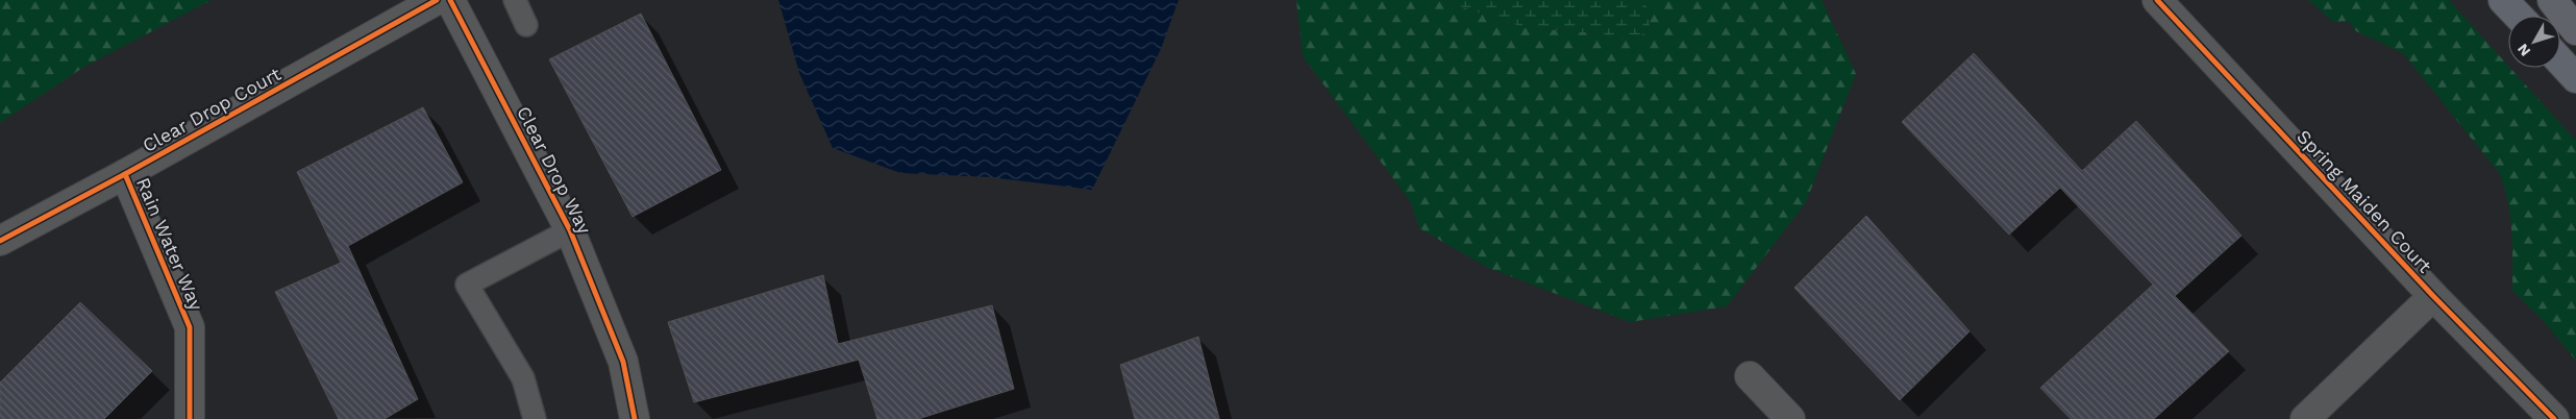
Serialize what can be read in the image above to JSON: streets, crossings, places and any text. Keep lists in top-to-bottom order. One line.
{"streets":{"street":["Clear Drop Court","Clear Drop Way","Spring Maiden Court","Rain Water Way"]},"crossings":[["Clear Drop Court","Rain Water Way"]],"north":"bottom left"}
